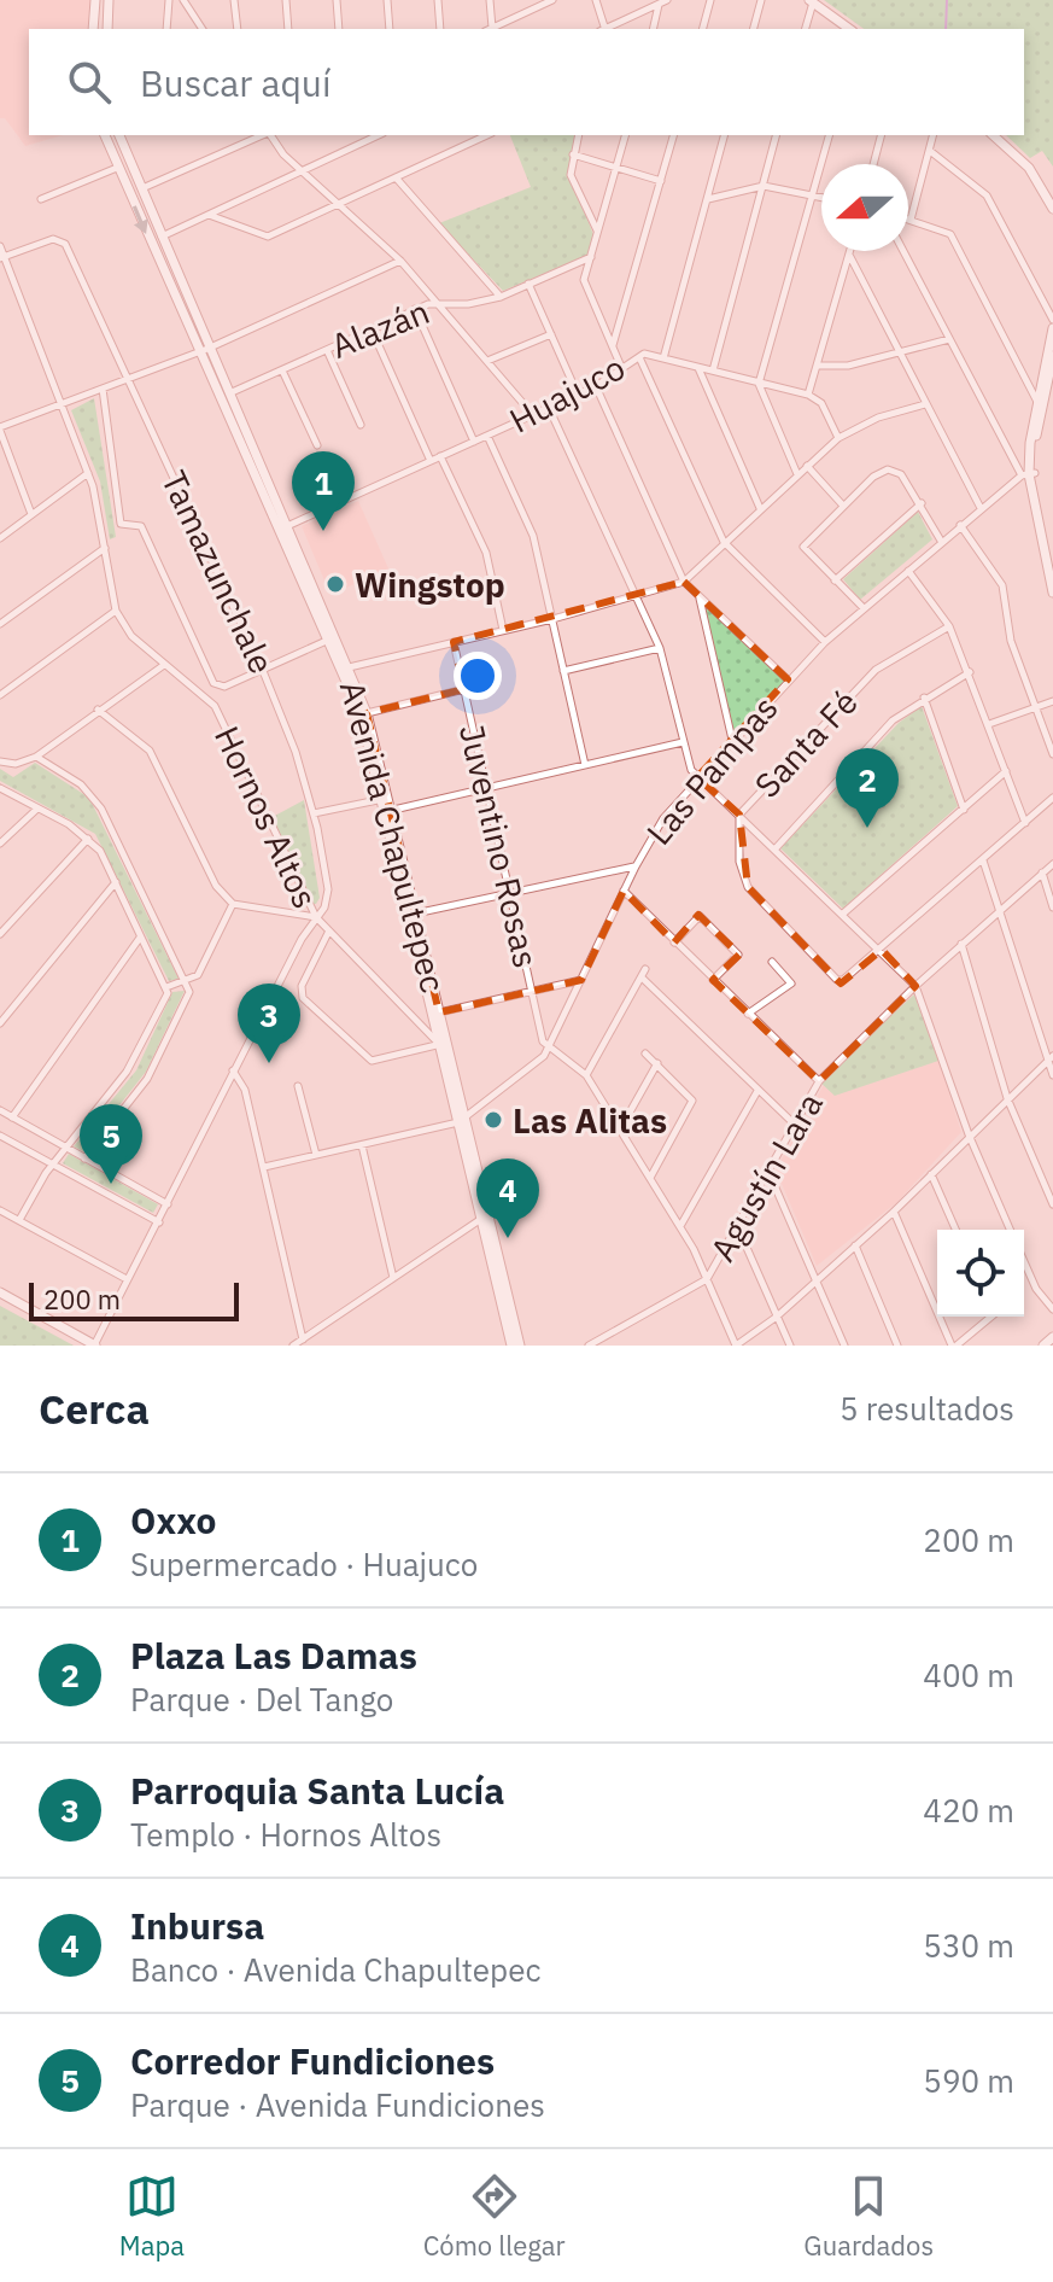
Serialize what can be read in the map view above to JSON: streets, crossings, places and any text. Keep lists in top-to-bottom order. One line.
{"streets":{"main road":["Avenida Chapultepec"],"street":["Alazán","Huajuco","Tamazunchale","Santa Fé","Las Pampas","Hornos Altos","Juventino Rosas","Agustín Lara"]},"crossings":[["Alazán","Avenida Chapultepec"],["Huajuco","Avenida Chapultepec"],["Tamazunchale","Hornos Altos"],["Las Pampas","Avenida Chapultepec"],["Las Pampas","Juventino Rosas"]],"places":["Wingstop","Las Alitas"],"scale_bar":"200 m","north":"left","page":{"search":"Buscar aquí","pins":["1","2","3","5","4"],"scale":"200 m","heading":["Cerca","5 resultados"],"list":[{"mark":"1","name":"Oxxo","note":"Supermercado · Huajuco","value":"200 m"},{"mark":"2","name":"Plaza Las Damas","note":"Parque · Del Tango","value":"400 m"},{"mark":"3","name":"Parroquia Santa Lucía","note":"Templo · Hornos Altos","value":"420 m"},{"mark":"4","name":"Inbursa","note":"Banco · Avenida Chapultepec","value":"530 m"},{"mark":"5","name":"Corredor Fundiciones","note":"Parque · Avenida Fundiciones","value":"590 m"}],"nav":["Mapa","Cómo llegar","Guardados"]}}
